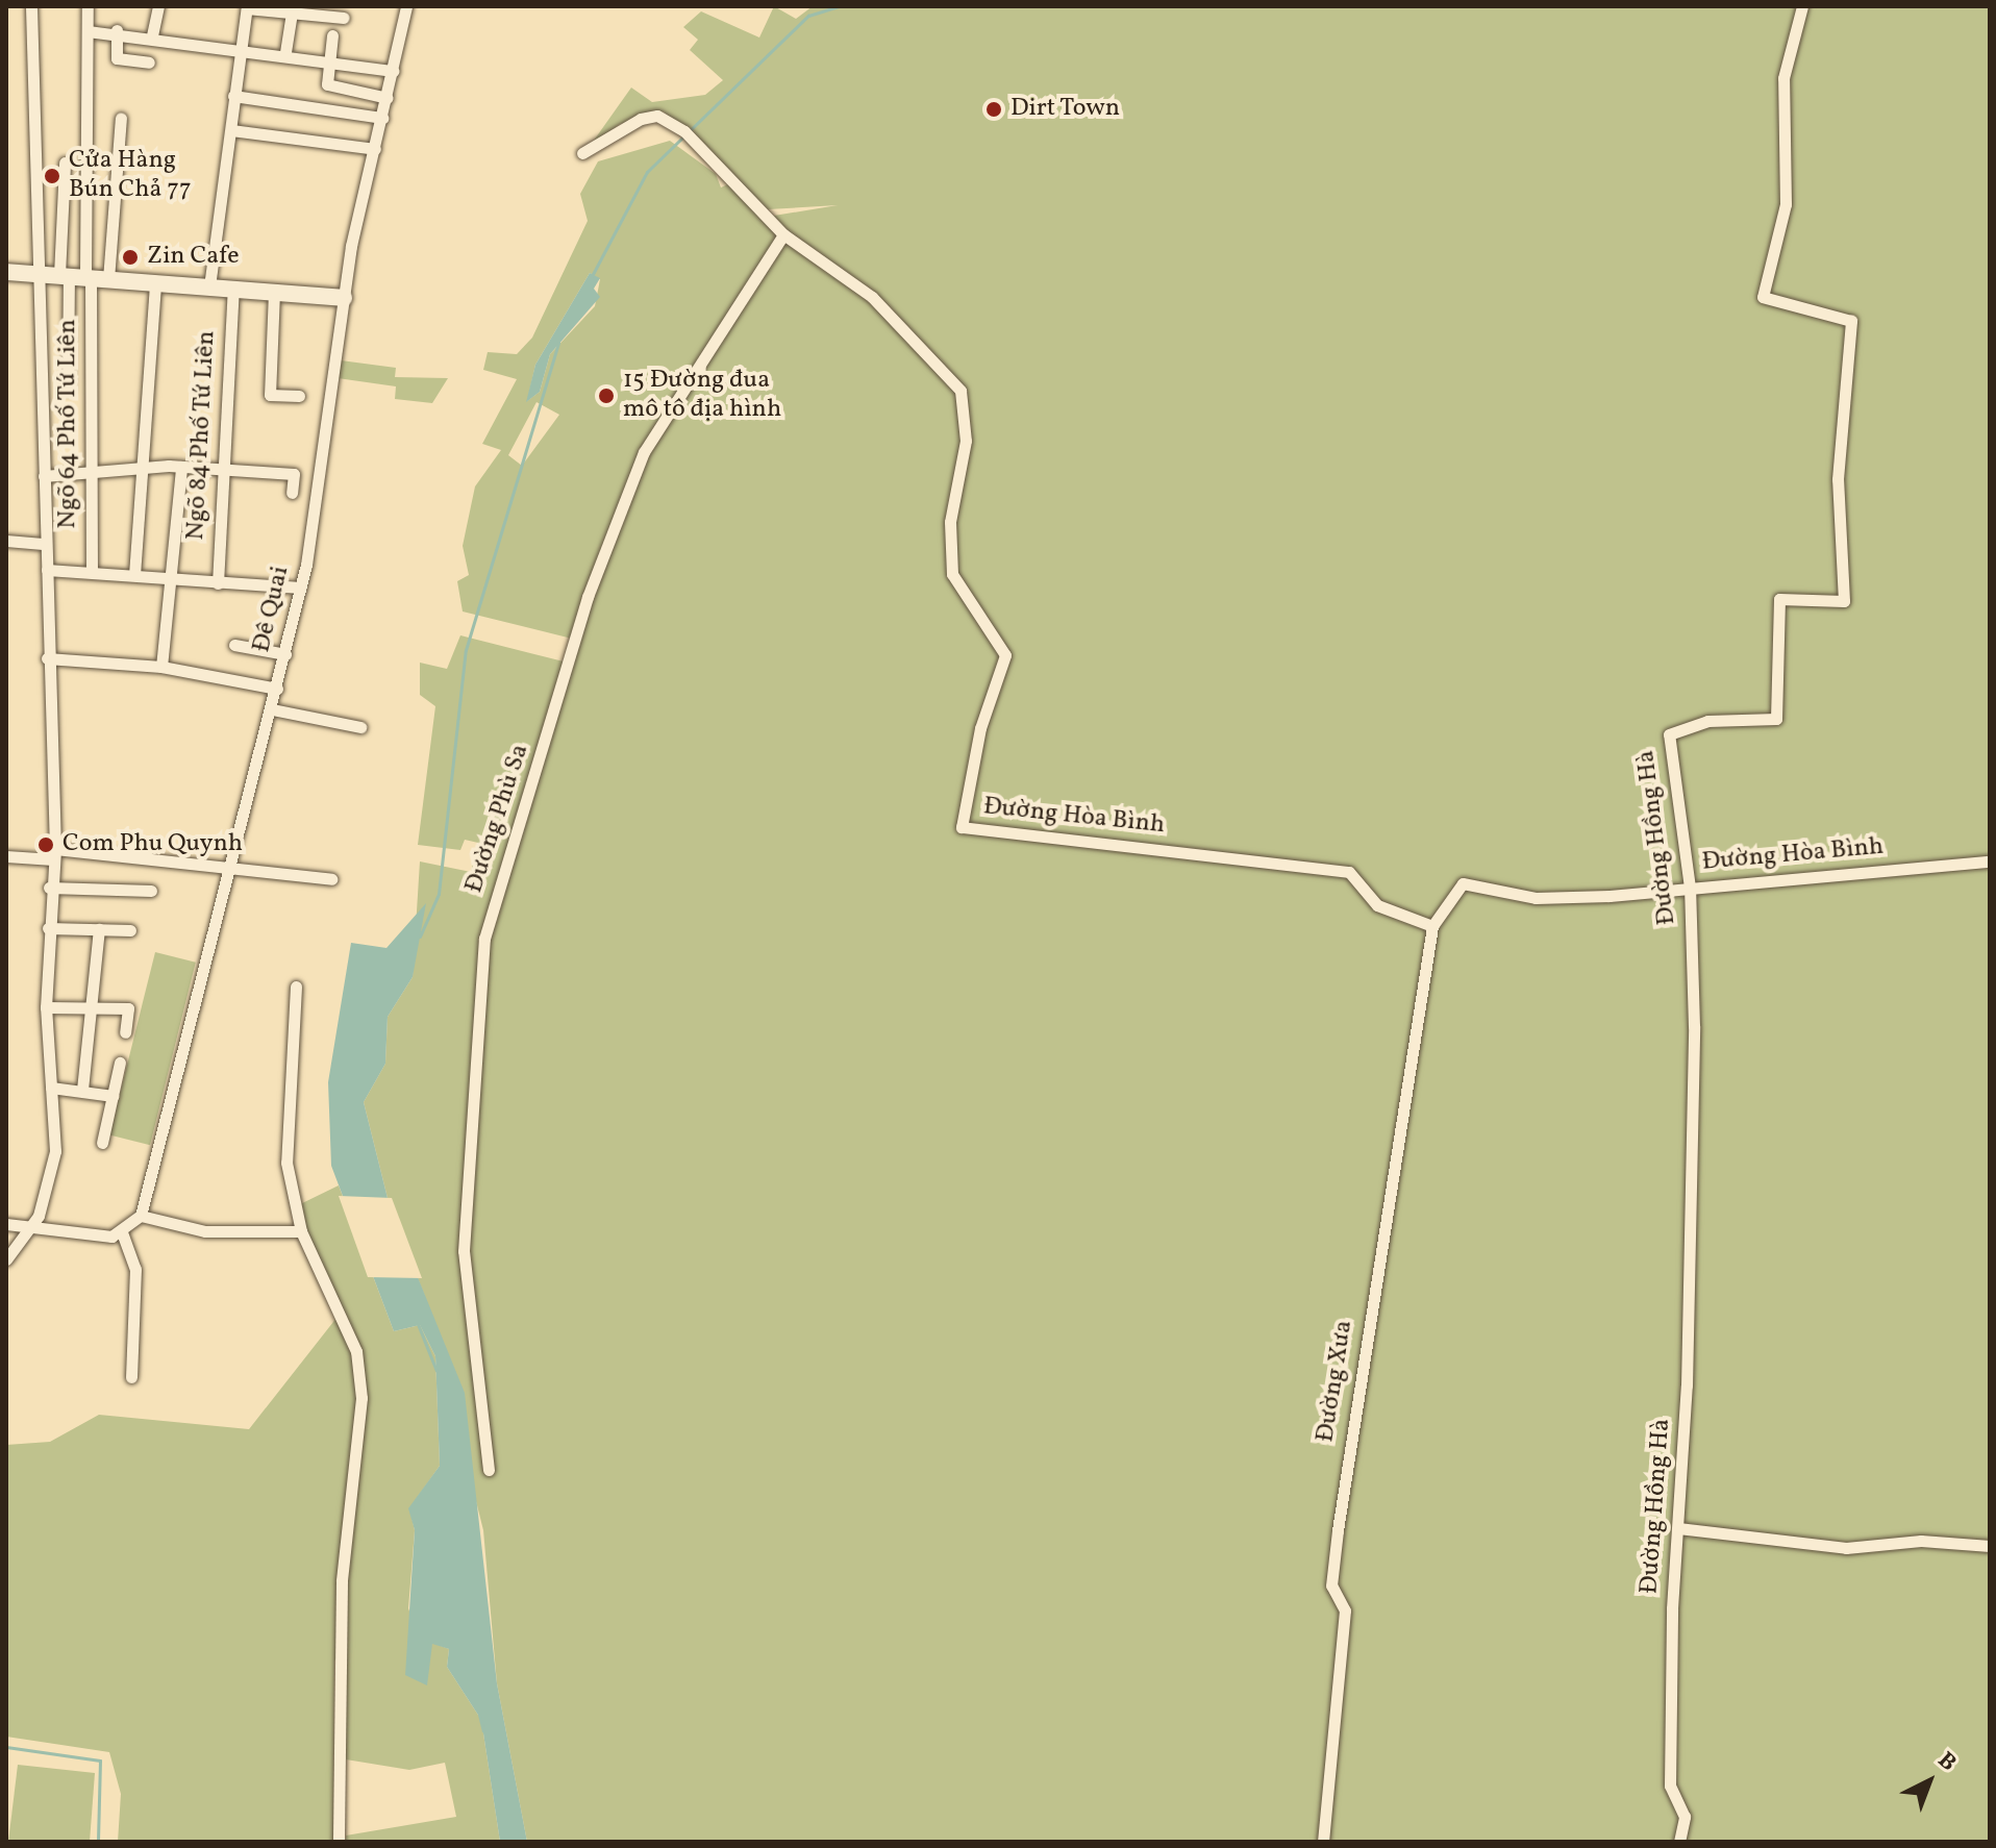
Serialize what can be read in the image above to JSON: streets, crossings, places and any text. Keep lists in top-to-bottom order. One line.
{"streets":{"street":["Ngõ 64 Phố Tứ Liên","Ngõ 84 Phố Tứ Liên","Đê Quai","Đường Hòa Bình","Đường Phù Sa","Đường Hồng Hà","Đường Xưa"]},"crossings":[["Đường Hòa Bình","Đường Phù Sa"],["Đường Hòa Bình","Đường Hồng Hà"],["Đường Hòa Bình","Đường Xưa"]],"places":["Dirt Town","Cửa Hàng Bún Chả 77","Zin Cafe","15 Đường đua mô tô địa hình","Com Phu Quynh"],"north":"top right"}
